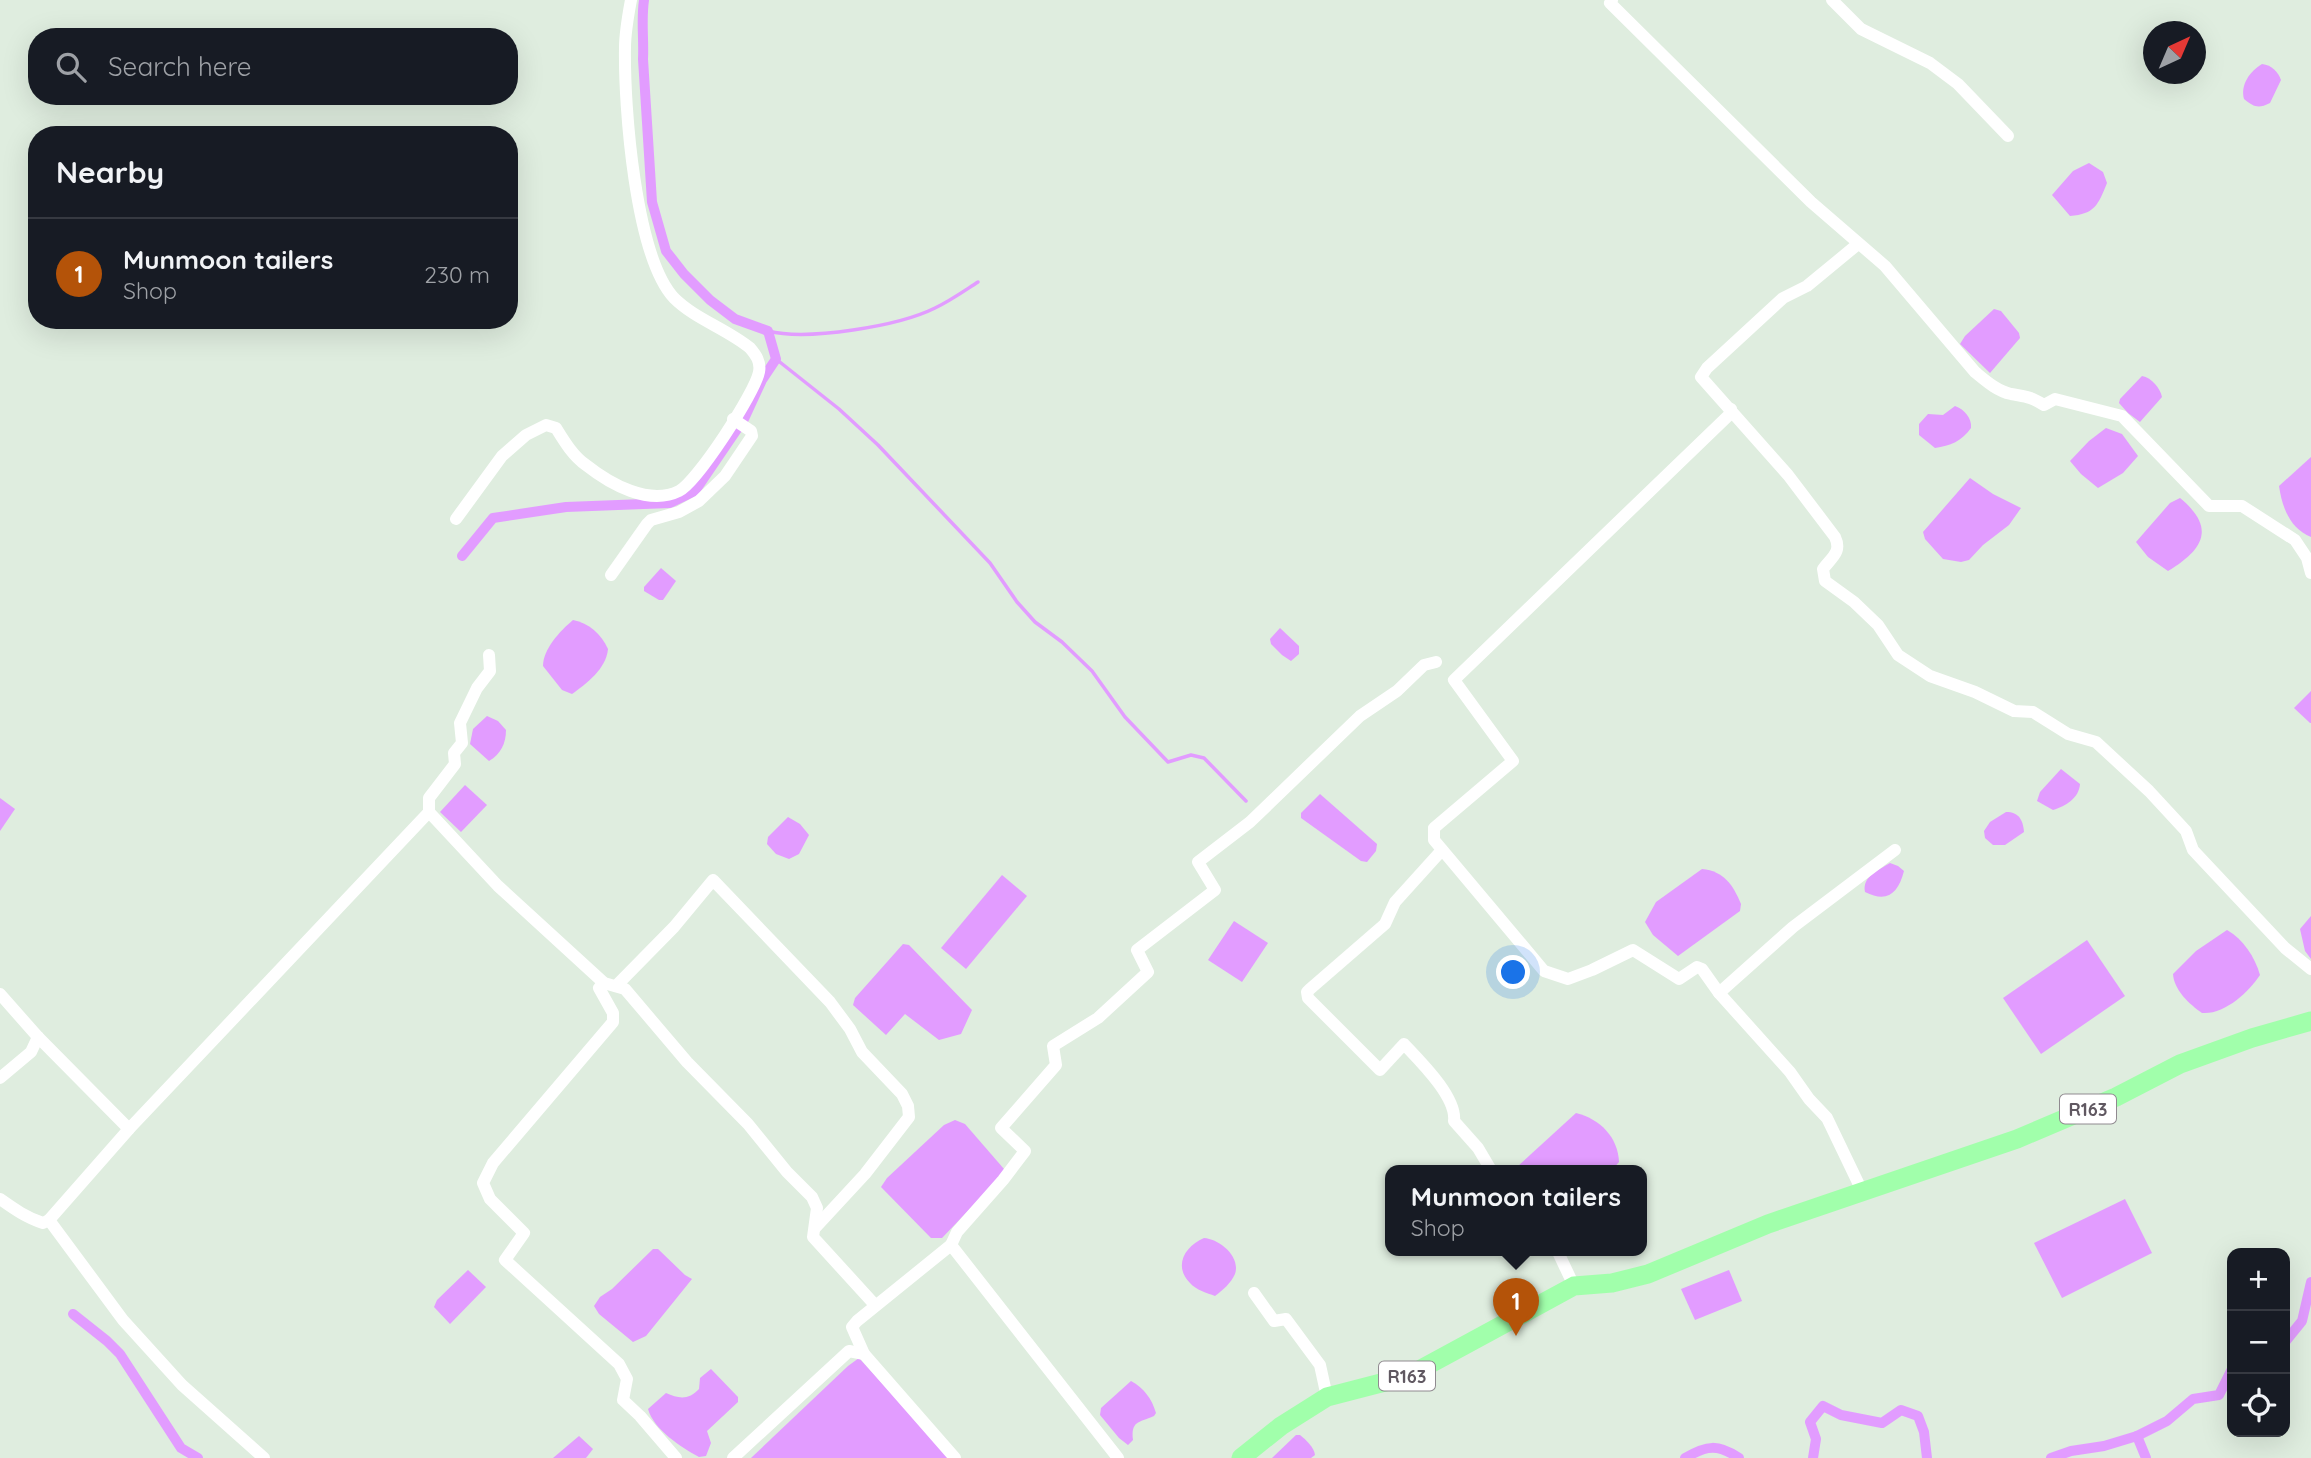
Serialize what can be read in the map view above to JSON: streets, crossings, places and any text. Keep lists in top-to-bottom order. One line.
{"streets":{"main road":["R163"]},"north":"top right","page":{"search":"Search here","heading":"Nearby","list":[{"mark":"1","name":"Munmoon tailers","note":"Shop","value":"230 m"}],"popup":["Munmoon tailers","Shop"],"map_buttons":["+","−"],"pins":"1"}}
